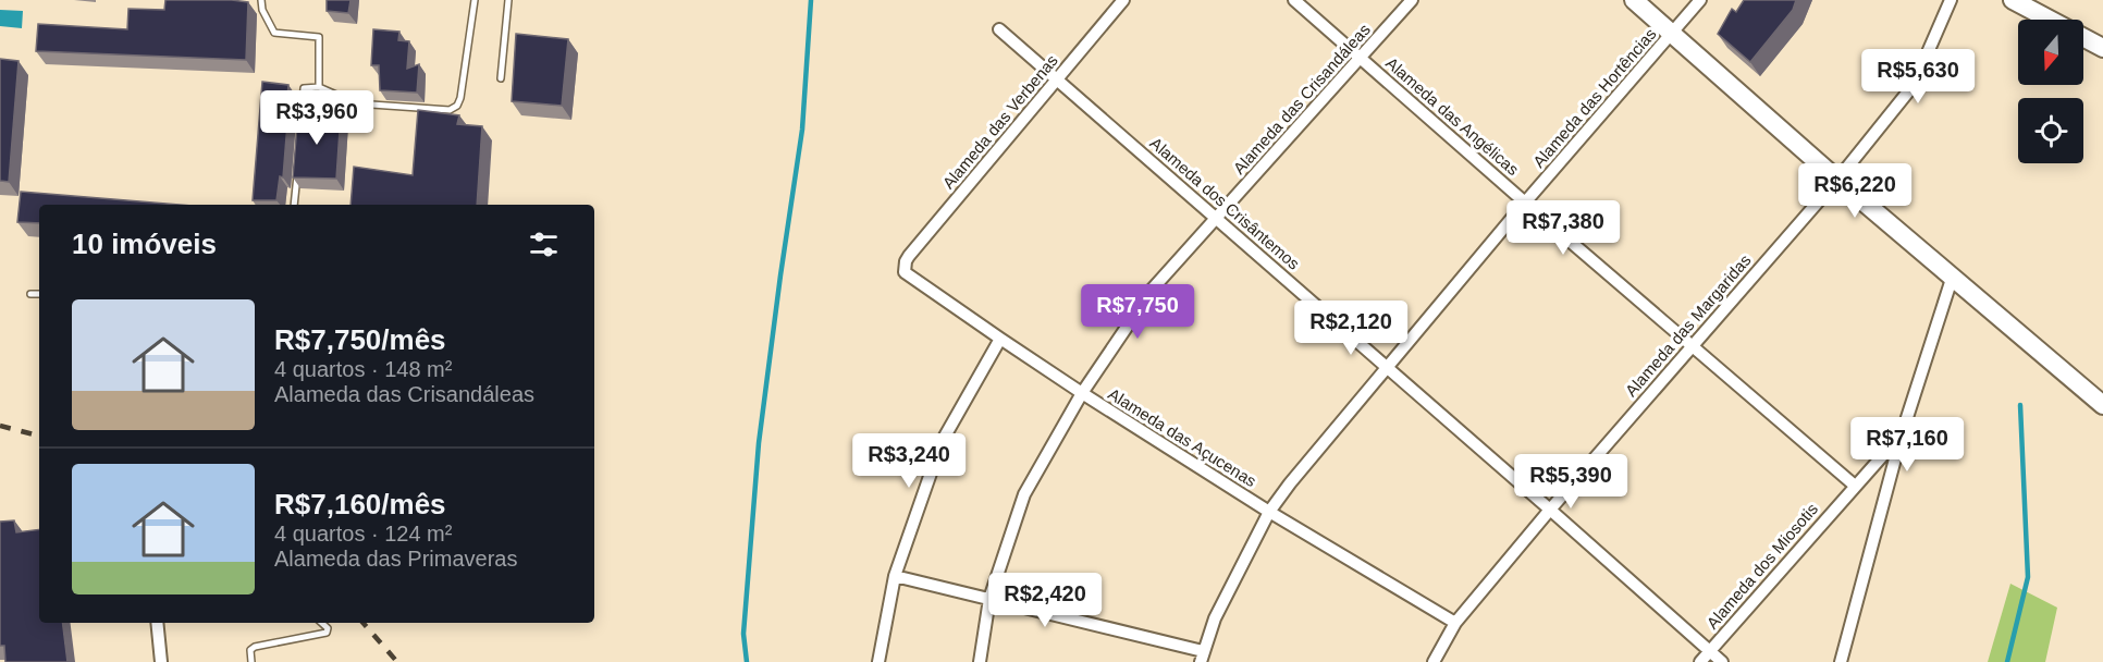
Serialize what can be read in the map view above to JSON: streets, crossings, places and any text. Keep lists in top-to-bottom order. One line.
{"streets":{"street":["Alameda das Hortências","Alameda das Crisandáleas","Alameda das Angélicas","Alameda das Verbenas","Alameda dos Crisântemos","Alameda das Margaridas","Alameda das Açucenas","Alameda dos Miosotis"]},"crossings":[["Alameda das Hortências","Alameda das Angélicas"],["Alameda das Hortências","Alameda dos Crisântemos"],["Alameda das Hortências","Alameda das Açucenas"],["Alameda das Crisandáleas","Alameda das Angélicas"],["Alameda das Crisandáleas","Alameda dos Crisântemos"],["Alameda das Crisandáleas","Alameda das Açucenas"],["Alameda das Angélicas","Alameda das Margaridas"],["Alameda das Angélicas","Alameda dos Miosotis"],["Alameda das Verbenas","Alameda dos Crisântemos"],["Alameda das Verbenas","Alameda das Açucenas"],["Alameda dos Crisântemos","Alameda das Margaridas"],["Alameda dos Crisântemos","Alameda dos Miosotis"],["Alameda das Margaridas","Alameda das Açucenas"]],"north":"bottom","page":{"price":["R$5,630","R$3,960","R$6,220","R$7,380","R$7,750","R$2,120","R$7,160","R$3,240","R$5,390","R$2,420"],"heading":"10 imóveis","list":[{"name":"R$7,750/mês","note":"4 quartos · 148 m² · Alameda das Crisandáleas"},{"name":"R$7,160/mês","note":"4 quartos · 124 m² · Alameda das Primaveras"}]}}
